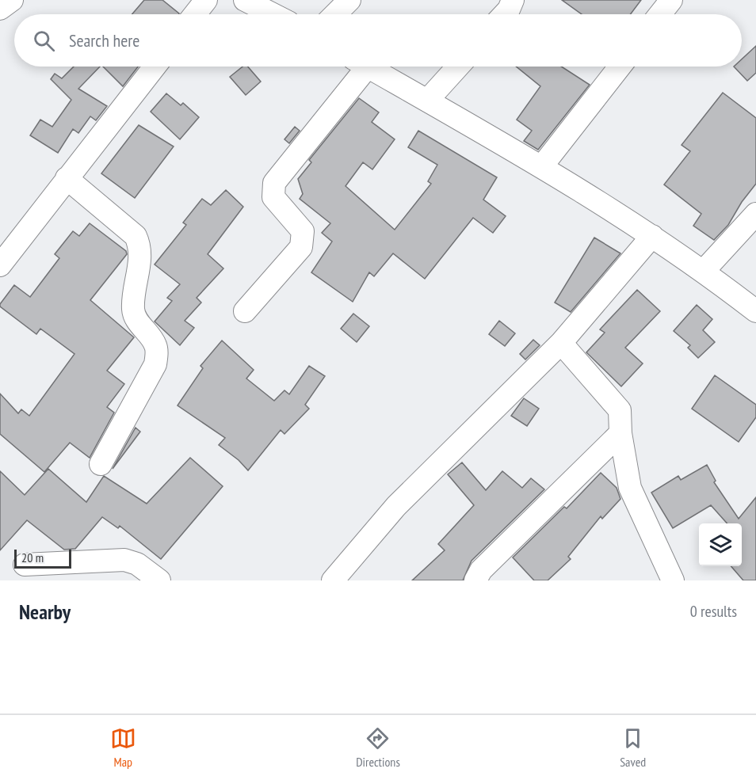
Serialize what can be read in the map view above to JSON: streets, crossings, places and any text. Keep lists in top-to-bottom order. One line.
{"scale_bar":"20 m","page":{"search":"Search here","scale":"20 m","heading":["Nearby","0 results"],"nav":["Map","Directions","Saved"]}}
